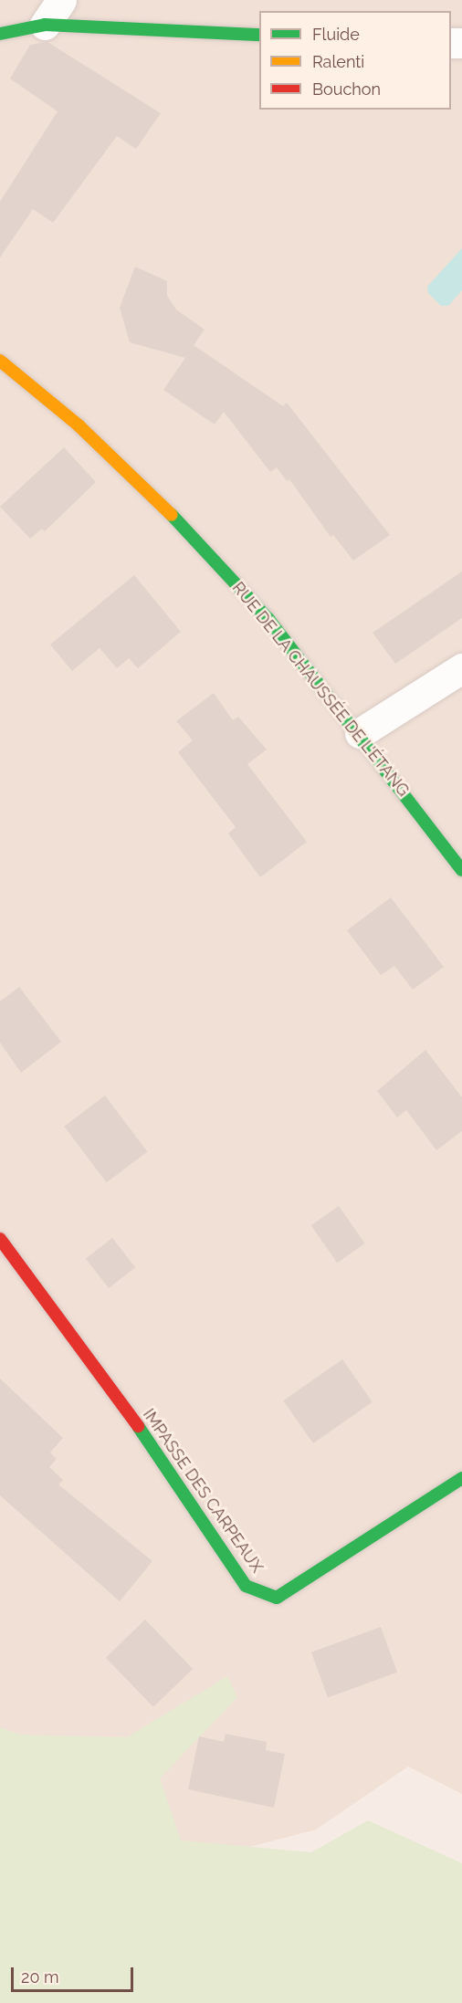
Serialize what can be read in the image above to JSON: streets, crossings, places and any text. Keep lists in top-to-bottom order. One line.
{"streets":{"street":["RUE DE LA CHAUSSÉE DE L'ÉTANG","IMPASSE DES CARPEAUX"]},"legend":["Fluide","Ralenti","Bouchon"],"scale_bar":"20 m"}
